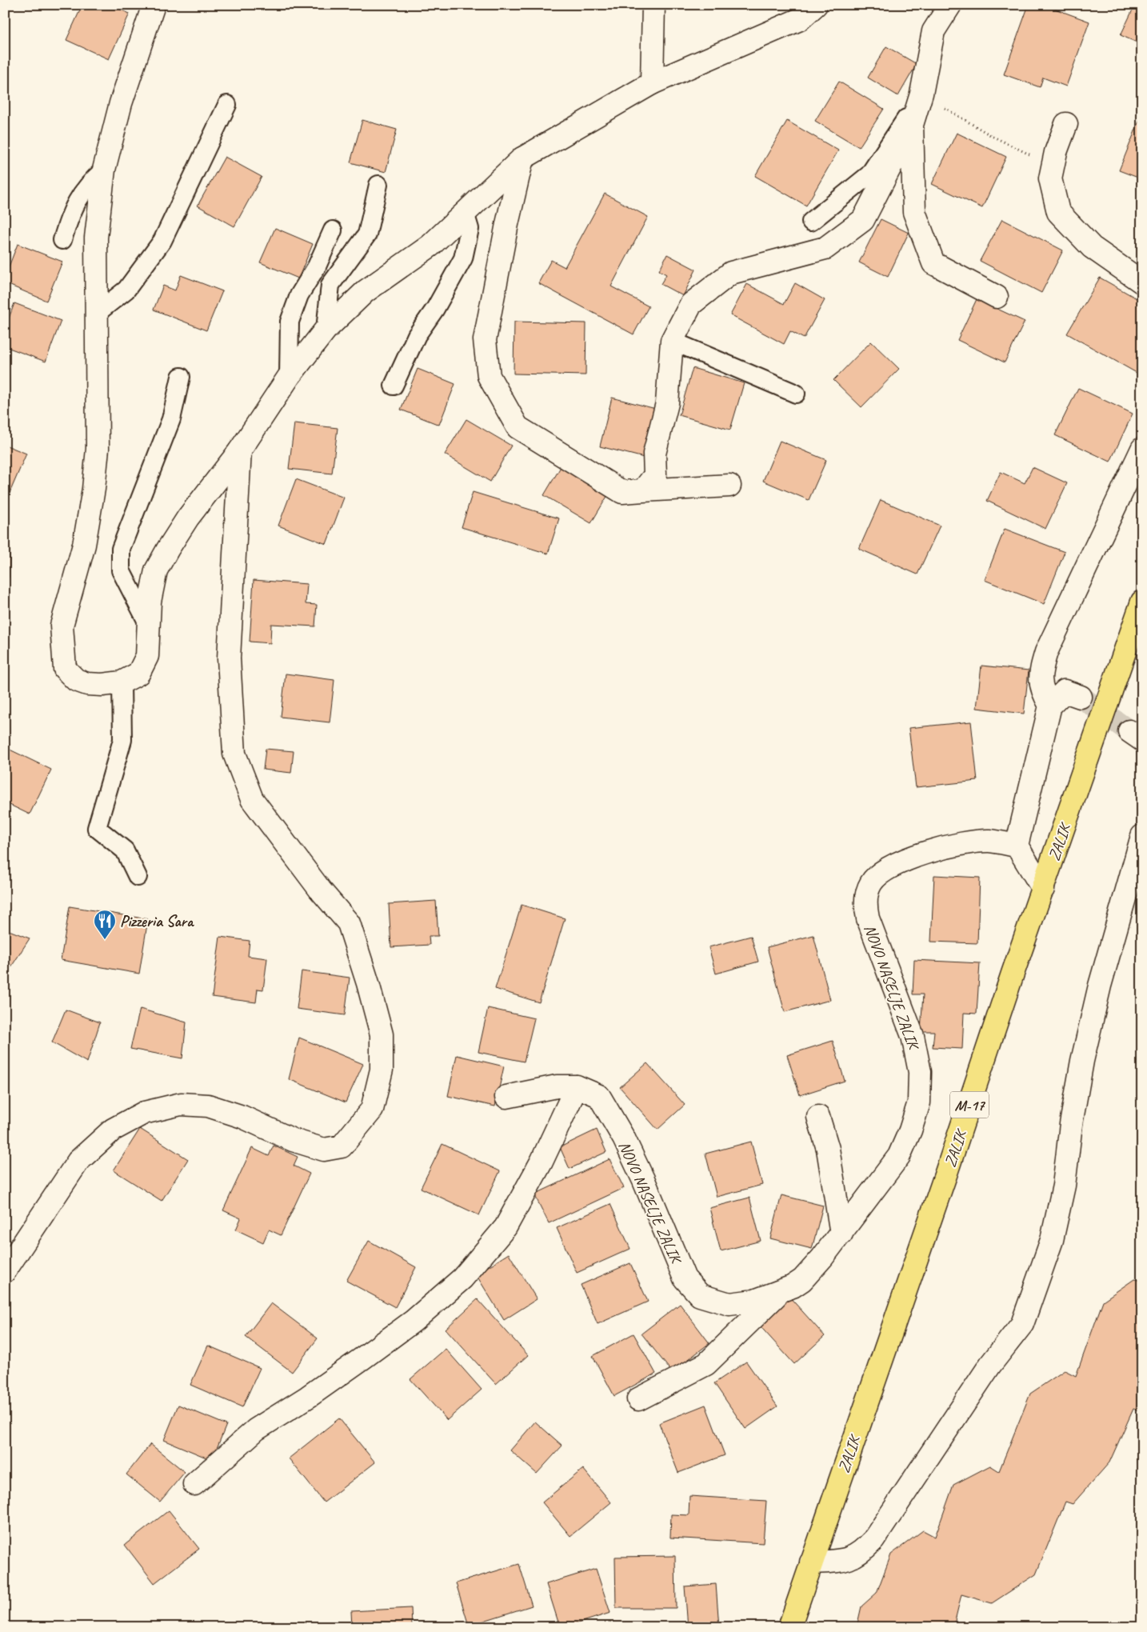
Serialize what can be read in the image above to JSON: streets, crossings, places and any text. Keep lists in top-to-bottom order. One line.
{"streets":{"main road":["ZALIK","M-17"],"street":["NOVO NASELJE ZALIK"]},"places":{"restaurant":["Pizzeria Sara"]}}
